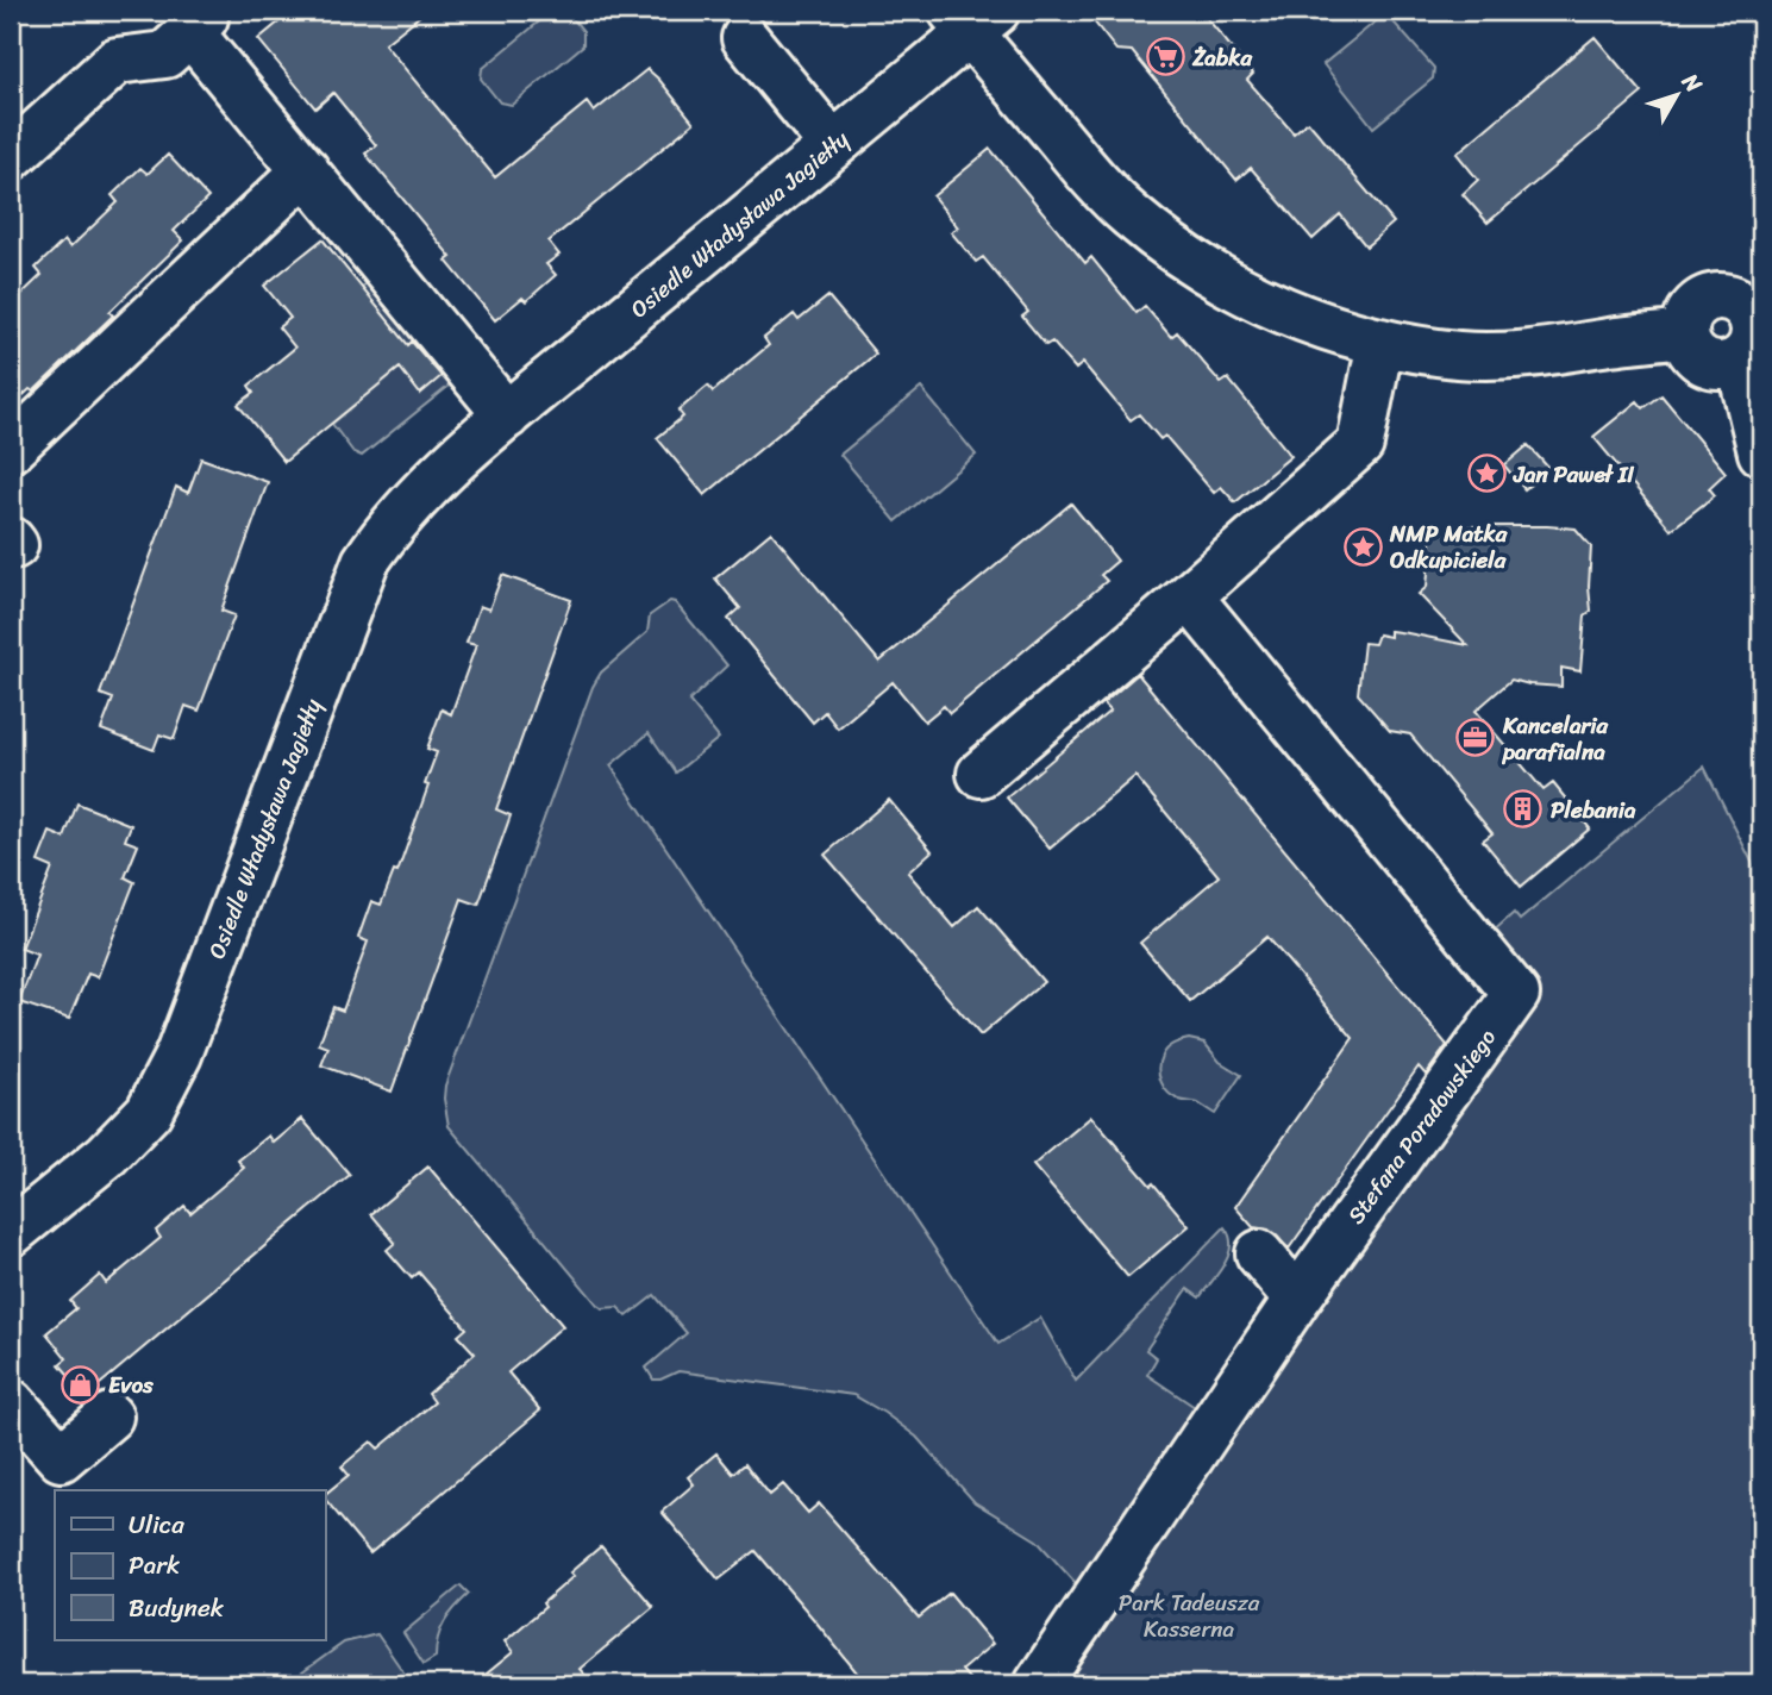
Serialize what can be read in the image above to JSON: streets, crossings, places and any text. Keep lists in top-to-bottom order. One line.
{"streets":{"street":["Osiedle Władysława Jagiełły","Stefana Poradowskiego"]},"parks":["Park Tadeusza Kasserna"],"places":{"supermarket":["Żabka"],"place":["Jan Paweł II","NMP Matka Odkupiciela"],"office":["Kancelaria parafialna"],"building":["Plebania"],"shop":["Evos"]},"legend":["Ulica","Park","Budynek"],"north":"top right"}
